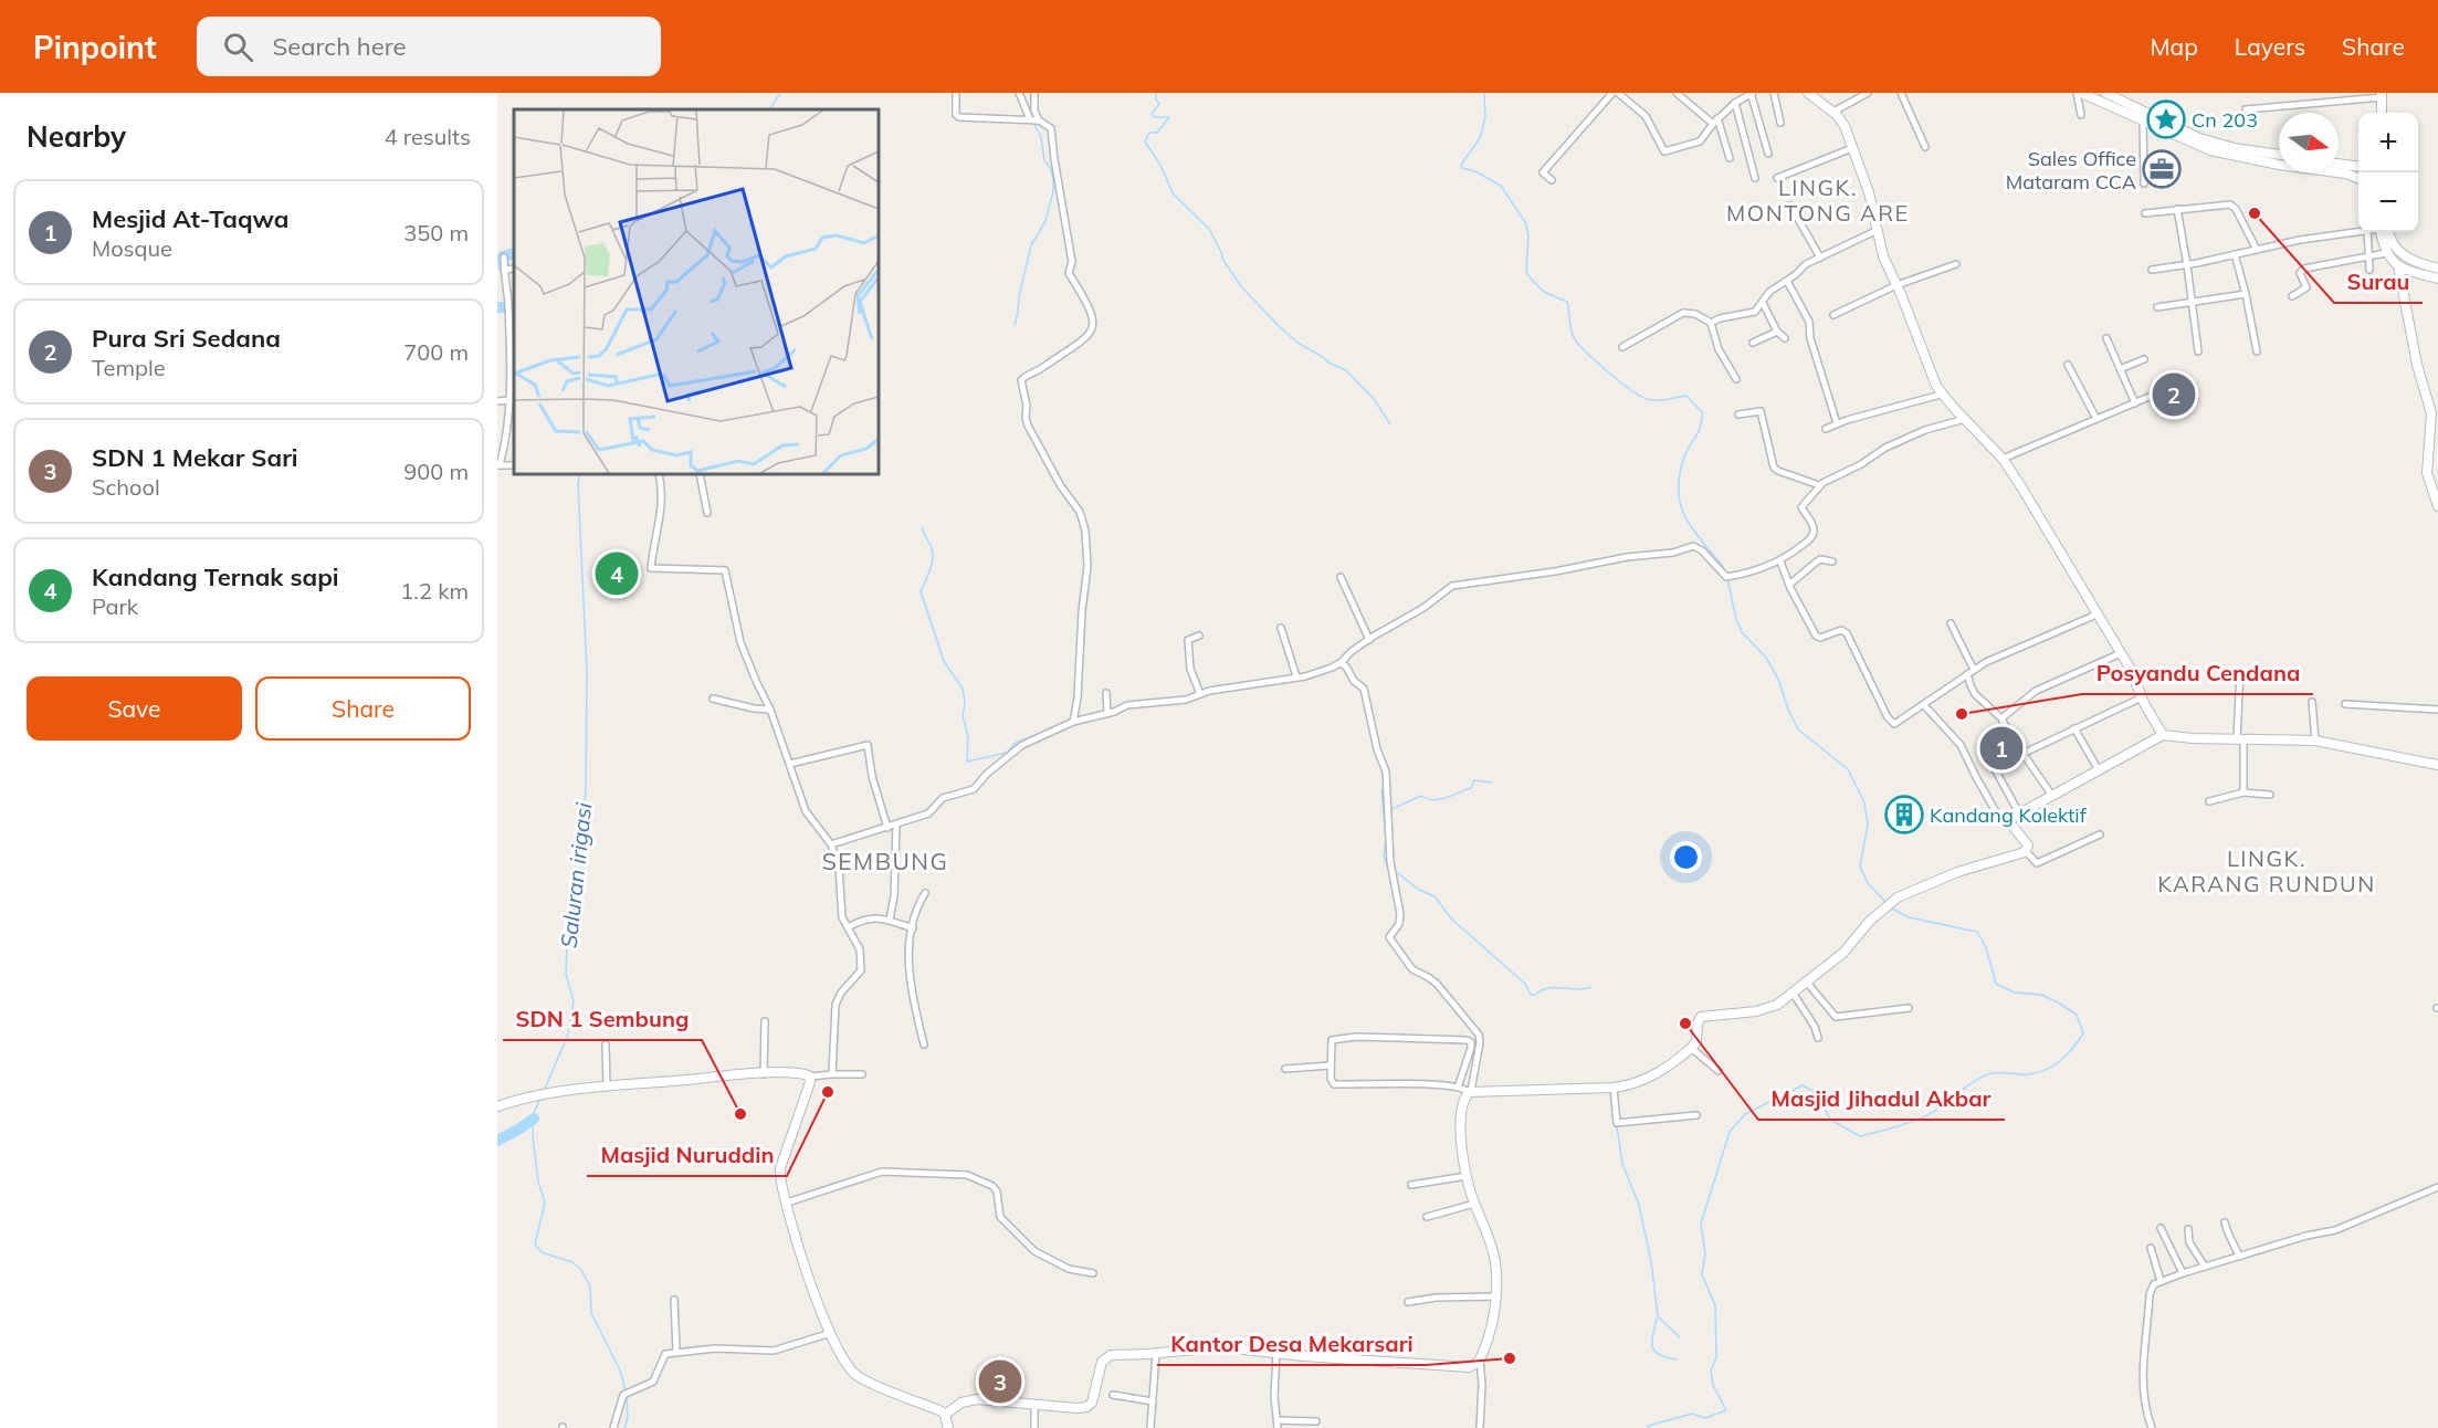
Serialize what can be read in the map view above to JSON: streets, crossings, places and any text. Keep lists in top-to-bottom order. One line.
{"districts":["LINGK. MONTONG ARE","LINGK. KARANG RUNDUN","SEMBUNG"],"water":["Saluran irigasi"],"places":{"place":["Cn 203"],"office":["Sales Office Mataram CCA"],"other":["Surau","Posyandu Cendana","Masjid Jihadul Akbar","Masjid Nuruddin","SDN 1 Sembung","Kantor Desa Mekarsari"],"building":["Kandang Kolektif"]},"north":"right","page":{"header":"Pinpoint","search":"Search here","nav":["Map","Layers","Share"],"heading":["Nearby","4 results"],"map_buttons":["+","−"],"list":[{"mark":"1","name":"Mesjid At-Taqwa","note":"Mosque","value":"350 m"},{"mark":"2","name":"Pura Sri Sedana","note":"Temple","value":"700 m"},{"mark":"3","name":"SDN 1 Mekar Sari","note":"School","value":"900 m"},{"mark":"4","name":"Kandang Ternak sapi","note":"Park","value":"1.2 km"}],"pins":["2","4","1","3"],"buttons":["Save","Share"]}}
